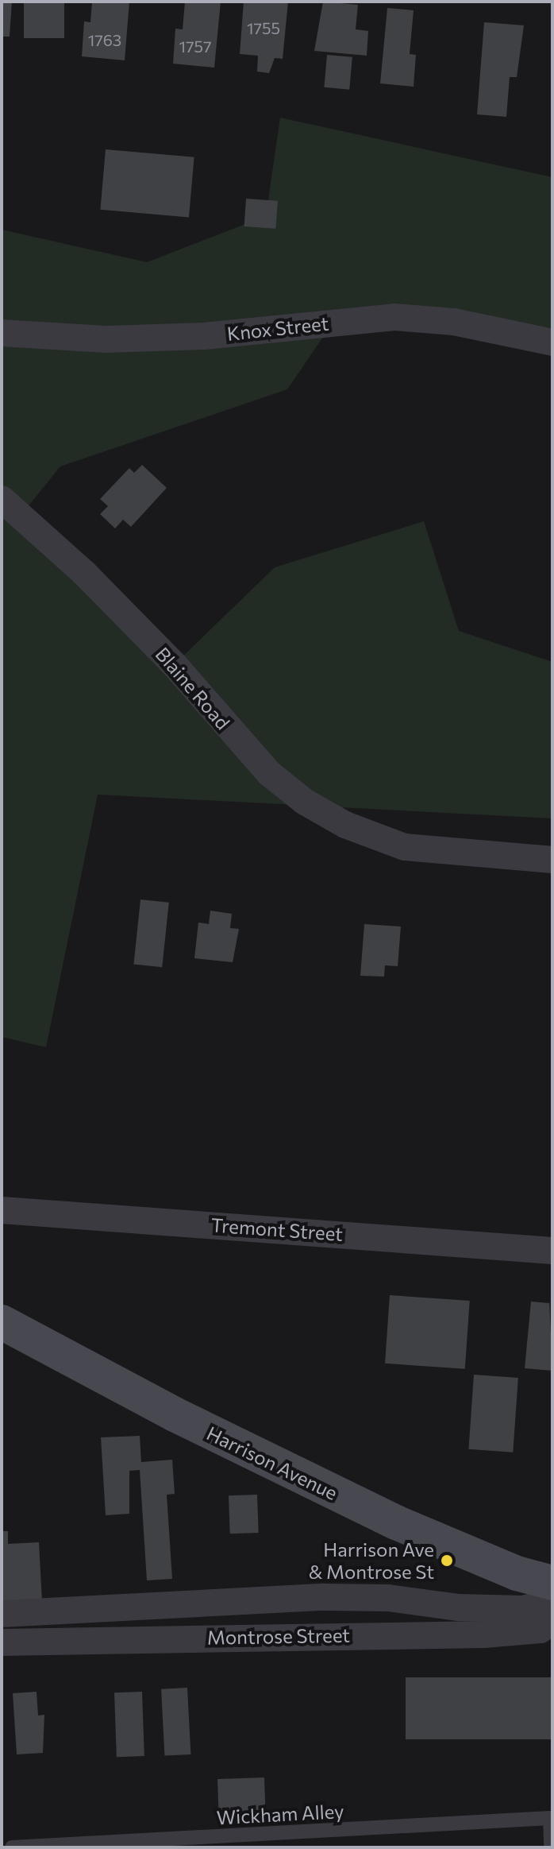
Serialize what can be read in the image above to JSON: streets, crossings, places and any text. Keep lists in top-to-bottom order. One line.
{"streets":{"main road":["Harrison Avenue"],"street":["Knox Street","Blaine Road","Tremont Street","Montrose Street"],"lane":["Wickham Alley"]},"places":["Harrison Ave & Montrose St"],"house_numbers":["1755","1763","1757"]}
